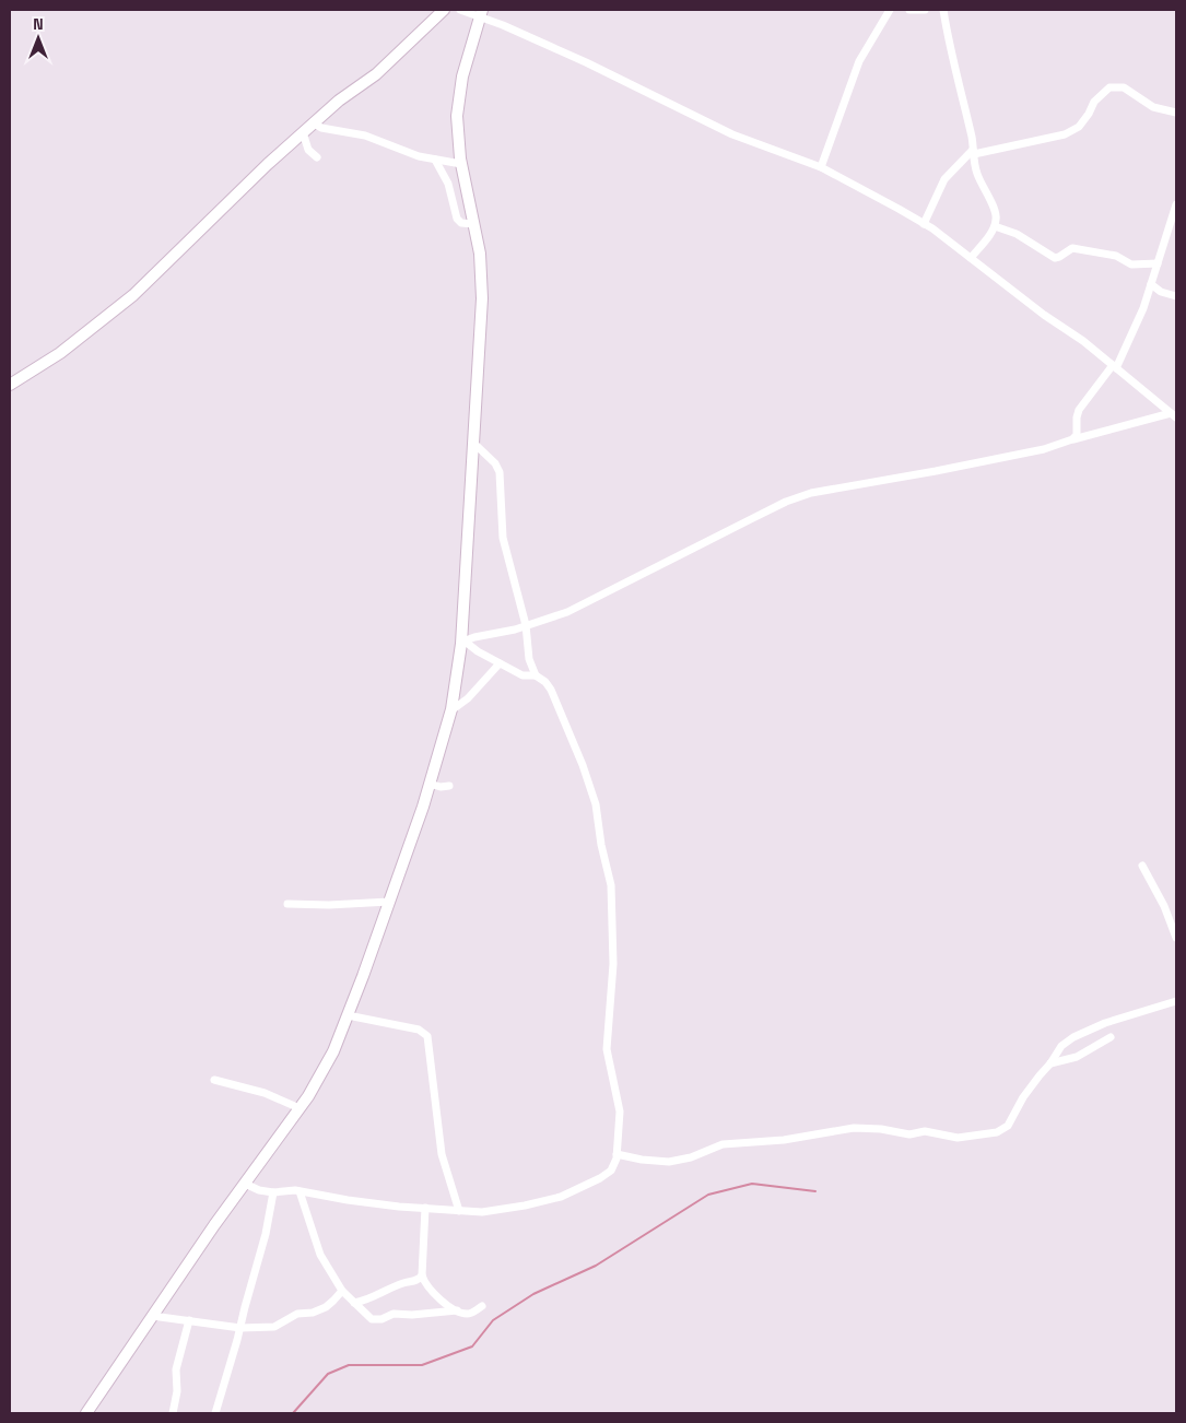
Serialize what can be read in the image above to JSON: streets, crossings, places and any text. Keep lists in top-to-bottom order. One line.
{"north":"top"}
